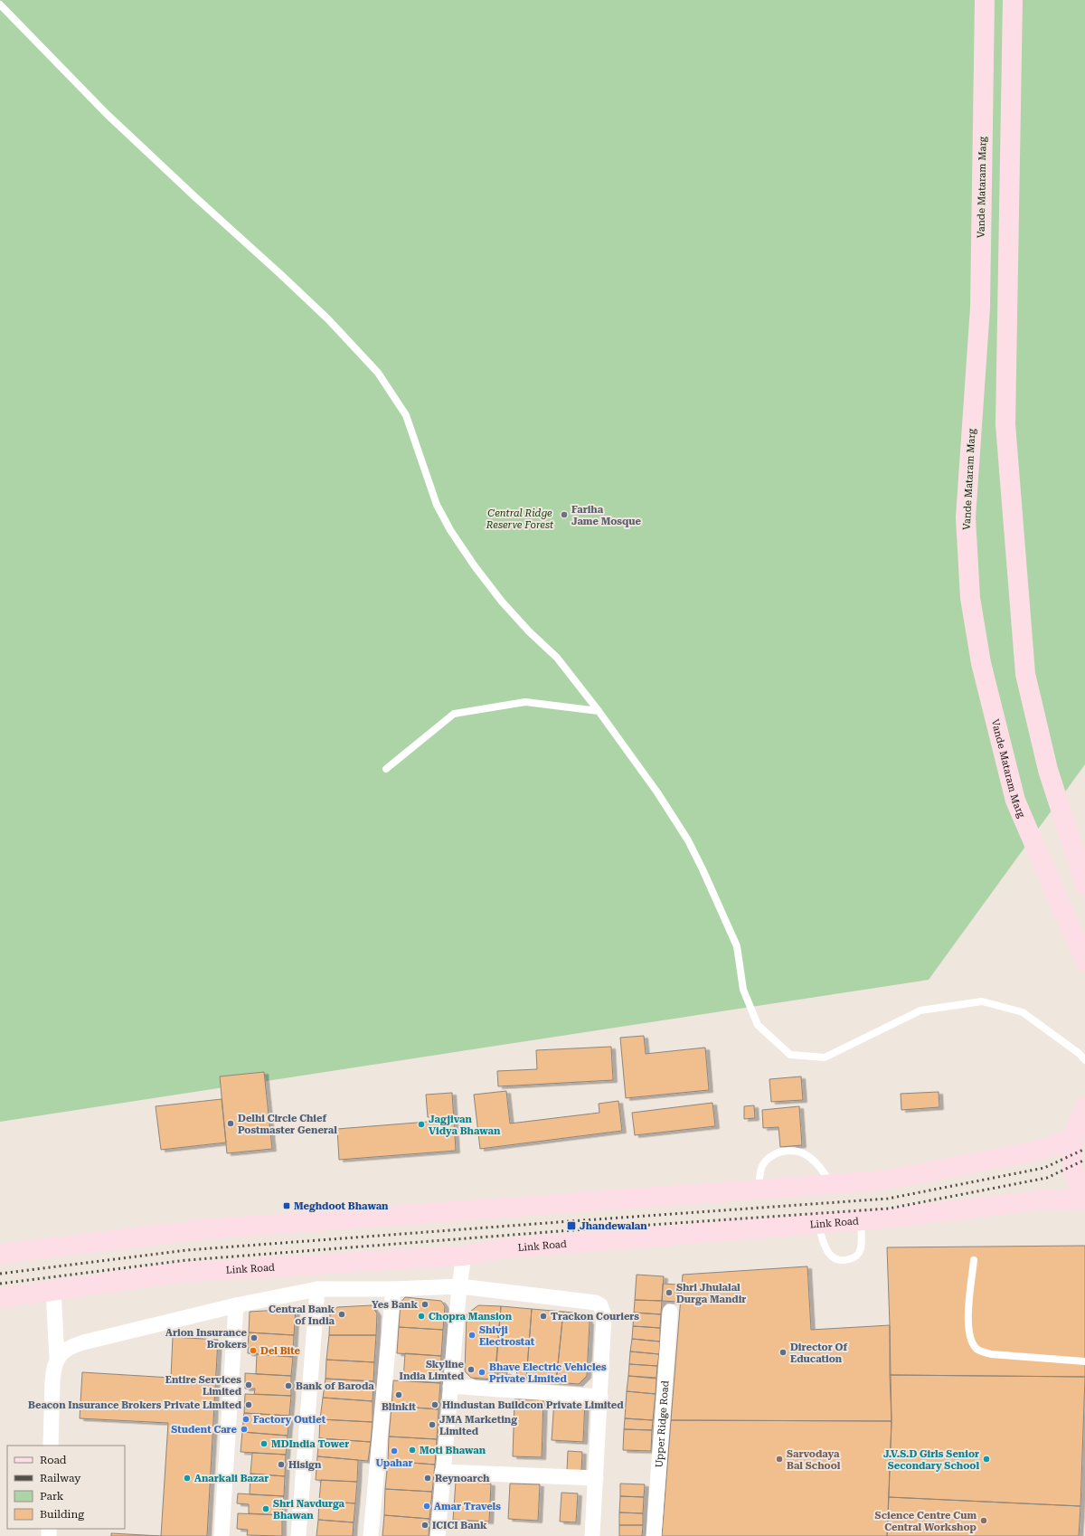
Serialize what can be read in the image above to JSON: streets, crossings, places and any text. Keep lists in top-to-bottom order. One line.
{"streets":{"main road":["Vande Mataram Marg","Link Road"],"street":["Upper Ridge Road"]},"parks":["Central Ridge Reserve Forest"],"places":{"other":["Fariha Jame Mosque","Delhi Circle Chief Postmaster General","Jagjivan Vidya Bhawan","Shri Jhulalal Durga Mandir","Yes Bank","Central Bank of India","Chopra Mansion","Trackon Couriers","Shivji Electrostat","Arion Insurance Brokers","Del Bite","Director Of Education","Skyline India Limted","Bhave Electric Vehicles Private Limited","Entire Services Limited","Bank of Baroda","Blinkit","Beacon Insurance Brokers Private Limited","Hindustan Buildcon Private Limited","Factory Outlet","JMA Marketing Limited","Student Care","MDIndia Tower","Moti Bhawan","Upahar","Sarvodaya Bal School","J.V.S.D Girls Senior Secondary School","Hisign","Anarkali Bazar","Reynoarch","Amar Travels","Shri Navdurga Bhawan","Science Centre Cum Central Workshop","ICICI Bank"],"transit":["Meghdoot Bhawan","Jhandewalan"]},"legend":["Road","Railway","Park","Building"]}
